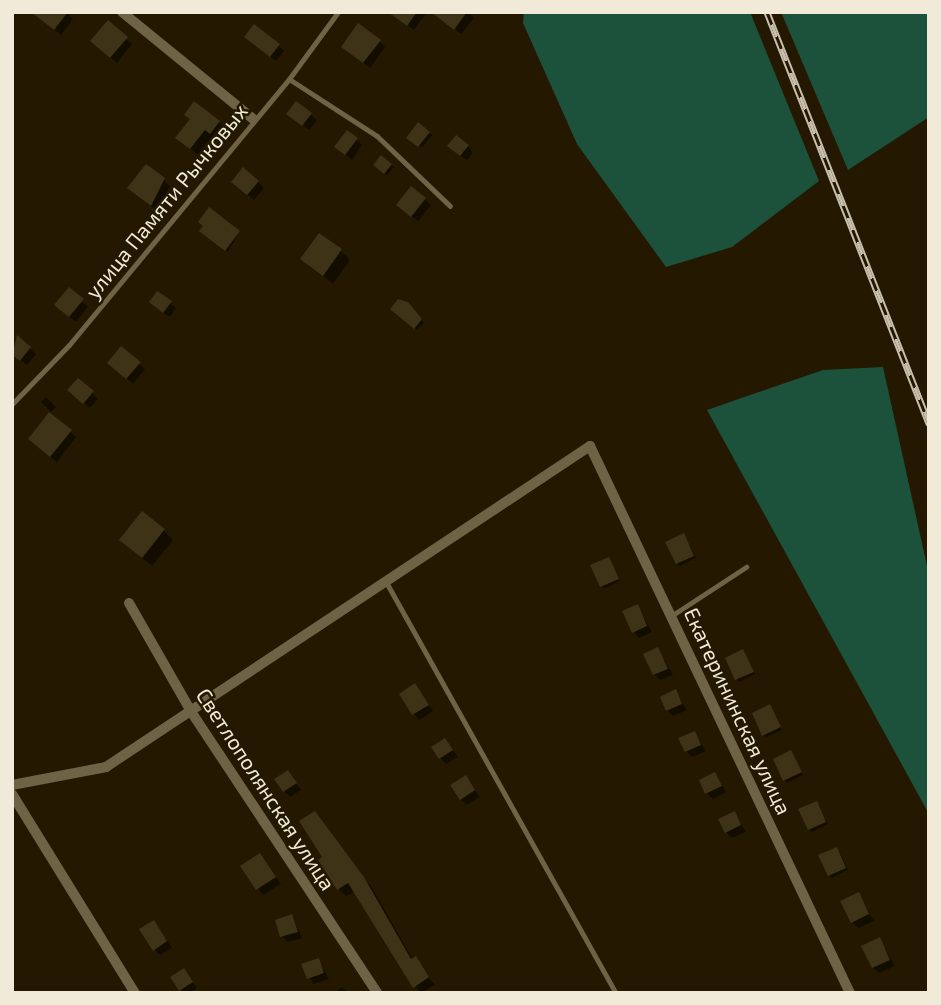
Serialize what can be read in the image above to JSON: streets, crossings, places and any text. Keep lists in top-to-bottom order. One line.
{"streets":{"street":["Екатерининская улица","Светлополянская улица"],"lane":["улица Памяти Рычковых"]}}
